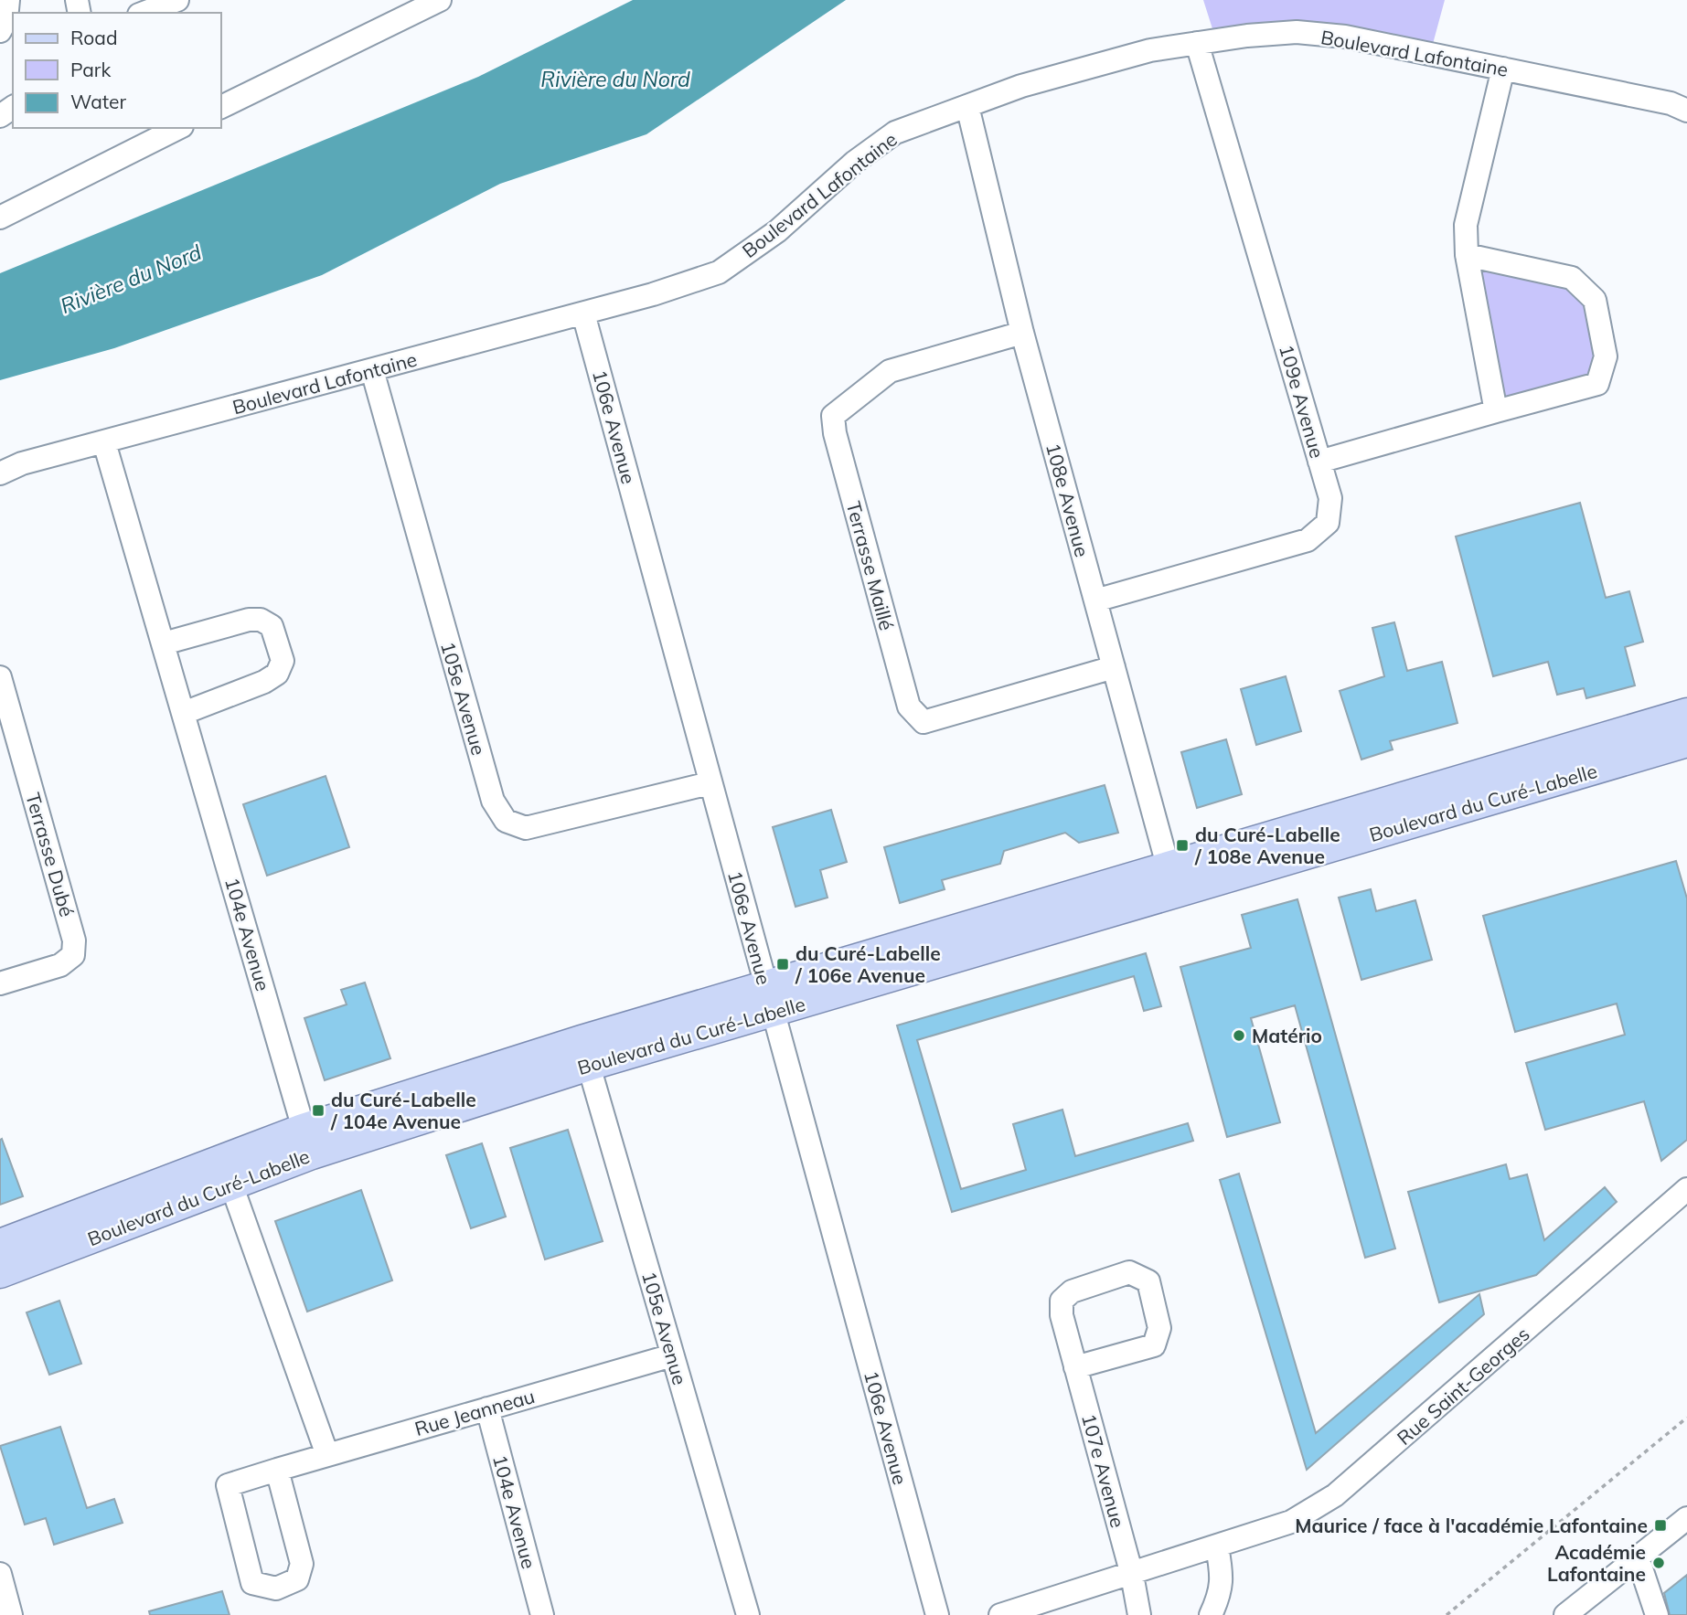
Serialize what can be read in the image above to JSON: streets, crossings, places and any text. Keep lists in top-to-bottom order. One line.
{"streets":{"main road":["Boulevard du Curé-Labelle"],"street":["Boulevard Lafontaine","109e Avenue","106e Avenue","108e Avenue","Terrasse Maillé","105e Avenue","Terrasse Dubé","104e Avenue","Rue Saint-Georges","Rue Jeanneau","107e Avenue"]},"crossings":[["Boulevard Lafontaine","109e Avenue"],["Boulevard Lafontaine","106e Avenue"],["Boulevard Lafontaine","108e Avenue"],["Boulevard Lafontaine","105e Avenue"],["Boulevard Lafontaine","104e Avenue"],["109e Avenue","108e Avenue"],["106e Avenue","105e Avenue"],["106e Avenue","Boulevard du Curé-Labelle"],["108e Avenue","Terrasse Maillé"],["108e Avenue","Boulevard du Curé-Labelle"],["105e Avenue","Boulevard du Curé-Labelle"],["105e Avenue","Rue Jeanneau"],["Boulevard du Curé-Labelle","104e Avenue"],["104e Avenue","Rue Jeanneau"],["Rue Saint-Georges","107e Avenue"]],"water":["Rivière du Nord"],"places":{"transit":["du Curé-Labelle / 108e Avenue","du Curé-Labelle / 106e Avenue","du Curé-Labelle / 104e Avenue","Maurice / face à l'académie Lafontaine"],"other":["Matério","Académie Lafontaine"]},"legend":["Road","Park","Water"]}
